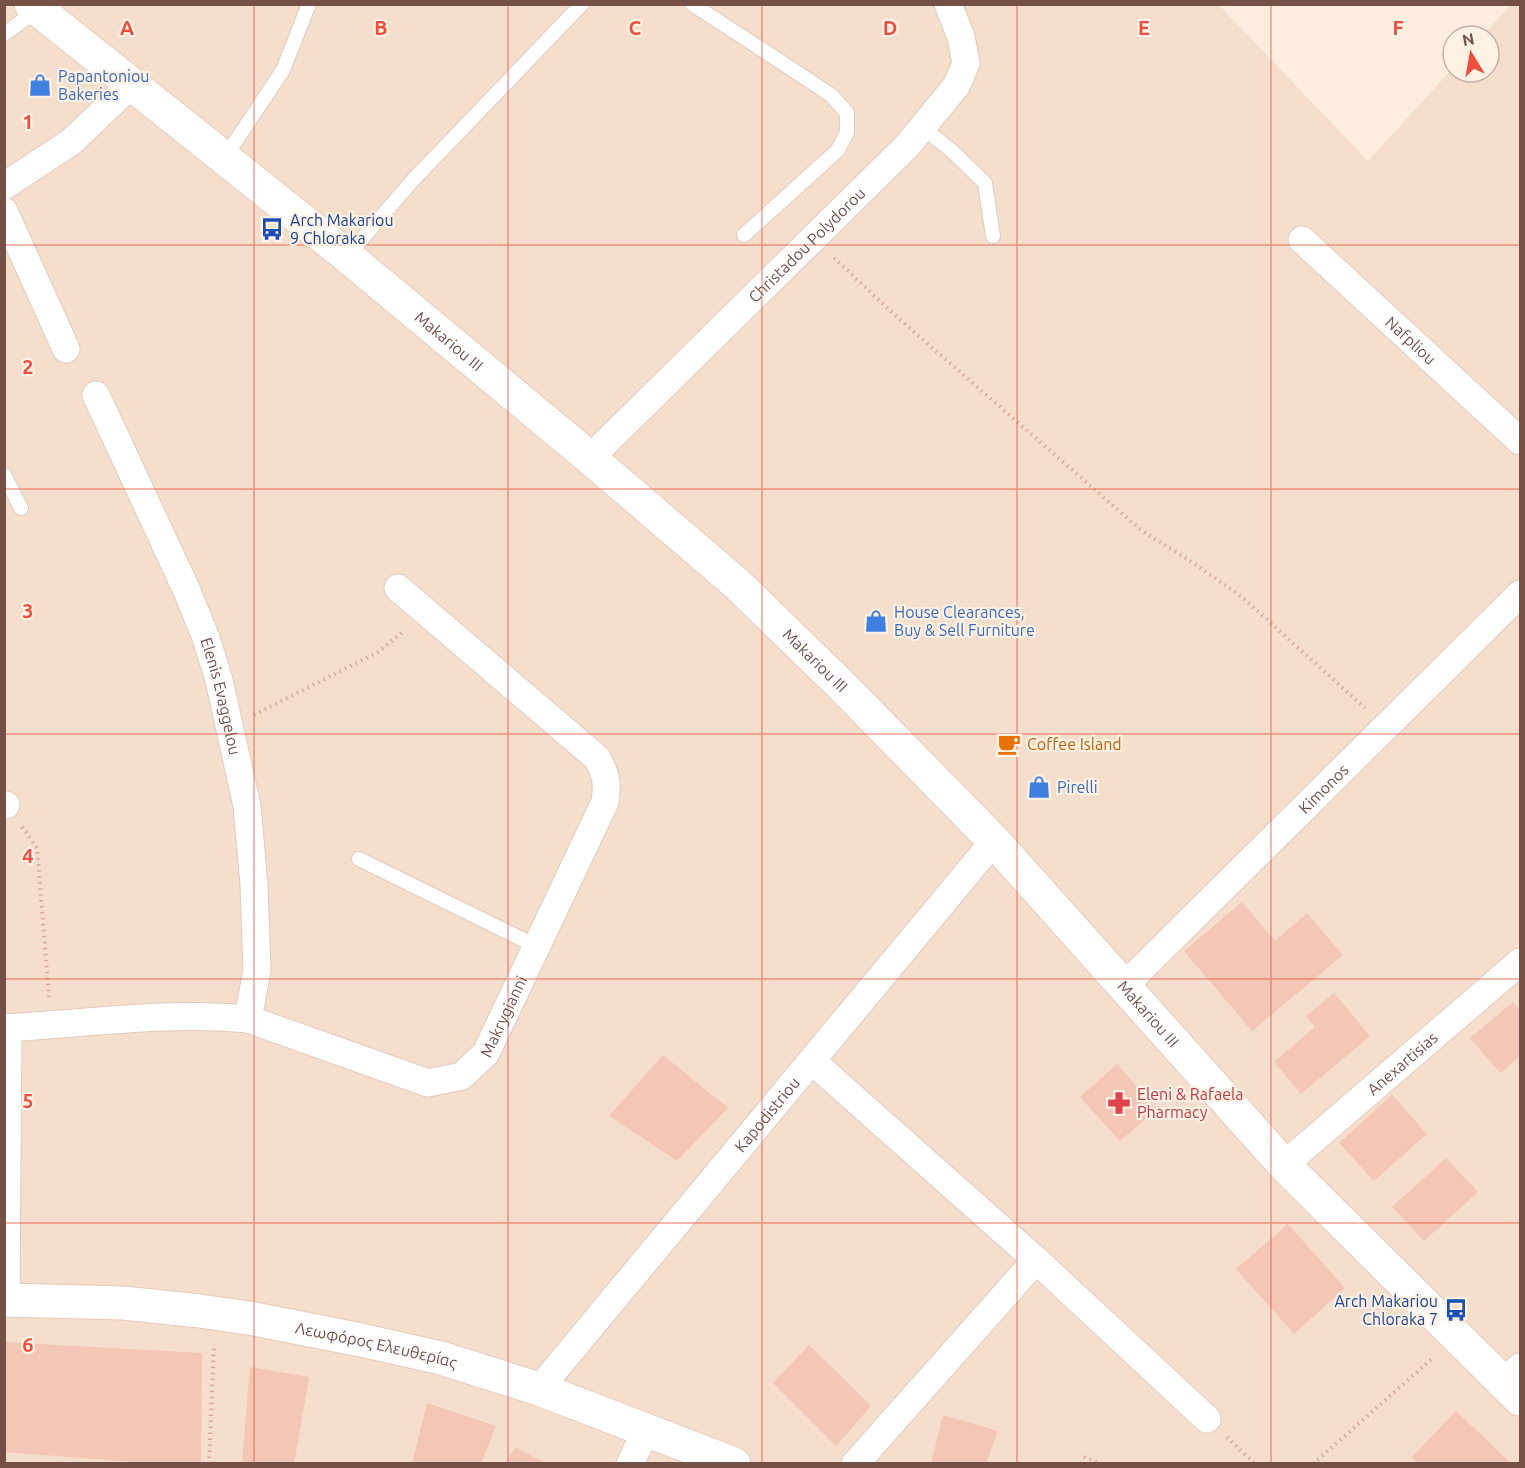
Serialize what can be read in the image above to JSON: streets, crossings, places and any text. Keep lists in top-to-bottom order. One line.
{"streets":{"main road":["Makariou III","Λεωφόρος Ελευθερίας"],"street":["Christadou Polydorou","Nafpliou","Elenis Evaggelou","Kimonos","Makrygianni","Anexartisias","Kapodistriou"]},"crossings":[["Christadou Polydorou","Makariou III"],["Makariou III","Kimonos"],["Makariou III","Anexartisias"],["Makariou III","Kapodistriou"],["Elenis Evaggelou","Makrygianni"],["Kapodistriou","Λεωφόρος Ελευθερίας"]],"places":{"shop":["Papantoniou Bakeries","House Clearances, Buy & Sell Furniture","Pirelli"],"bus stop":["Arch Makariou 9 Chloraka","Arch Makariou Chloraka 7"],"cafe":["Coffee Island"],"pharmacy":["Eleni & Rafaela Pharmacy"]},"north":"top","grid":{"columns":["A","B","C","D","E","F"],"rows":["1","2","3","4","5","6"]}}
